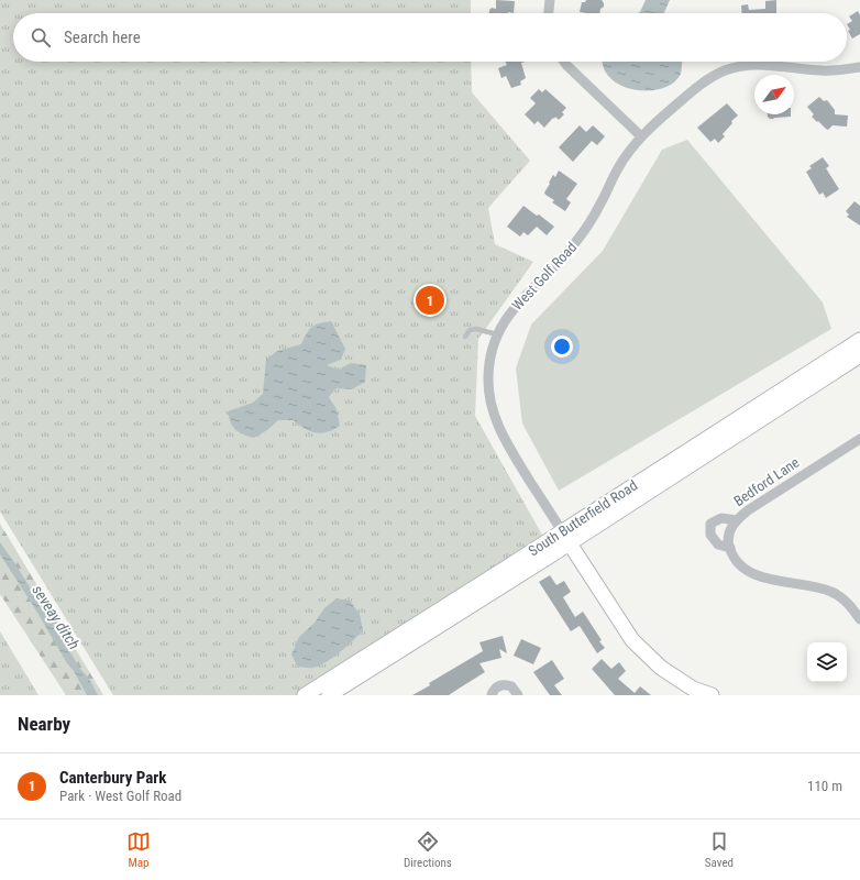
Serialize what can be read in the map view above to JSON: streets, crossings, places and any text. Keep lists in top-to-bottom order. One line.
{"streets":{"main road":["West Golf Road","South Butterfield Road"],"street":["Bedford Lane"]},"crossings":[["West Golf Road","South Butterfield Road"]],"water":["seveay ditch"],"north":"top right","page":{"search":"Search here","pins":"1","heading":"Nearby","list":[{"mark":"1","name":"Canterbury Park","note":"Park · West Golf Road","value":"110 m"}],"nav":["Map","Directions","Saved"]}}
